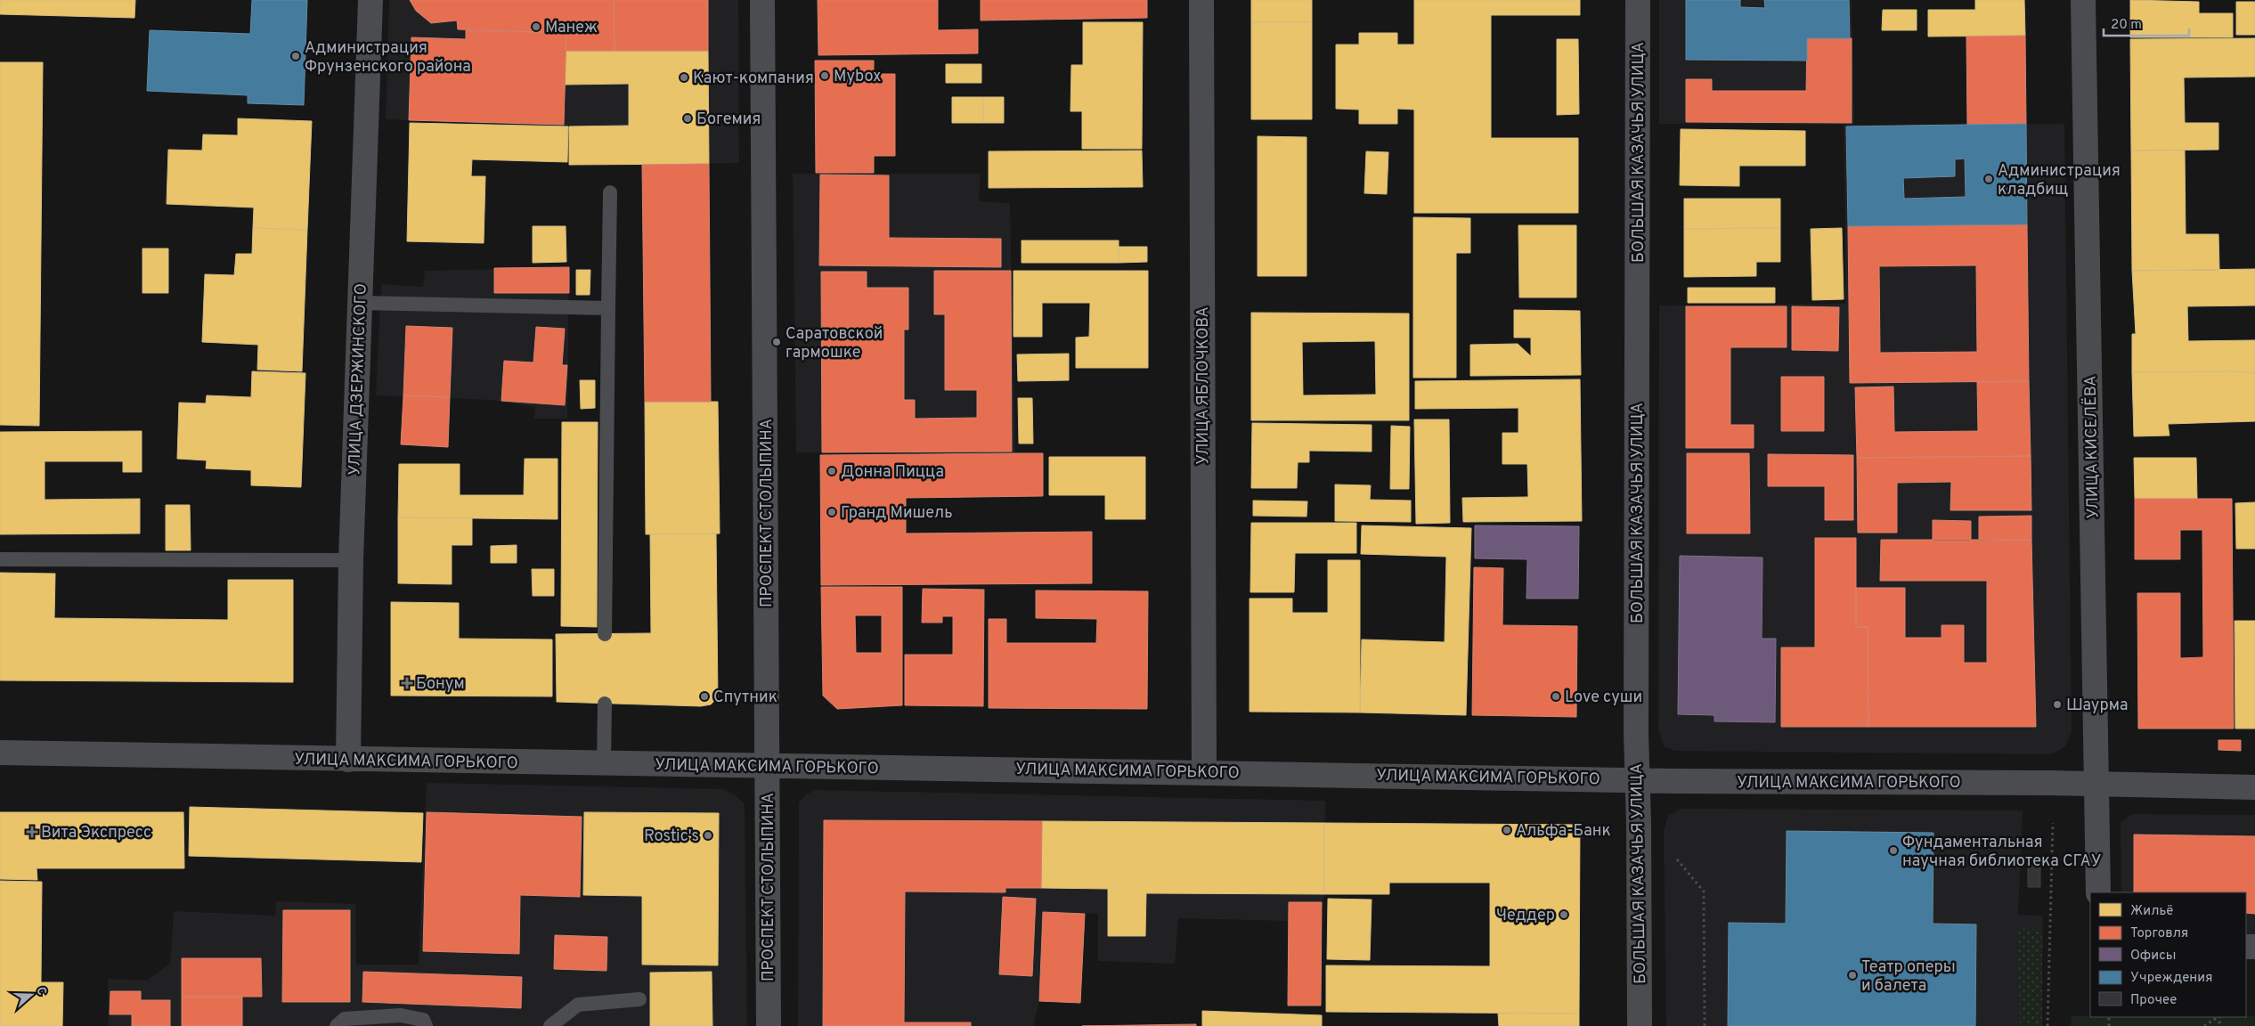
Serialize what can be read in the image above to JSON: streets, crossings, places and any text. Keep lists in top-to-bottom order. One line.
{"streets":{"street":["БОЛЬШАЯ КАЗАЧЬЯ УЛИЦА","УЛИЦА ДЗЕРЖИНСКОГО","УЛИЦА ЯБЛОЧКОВА","УЛИЦА КИСЕЛЁВА","ПРОСПЕКТ СТОЛЫПИНА","УЛИЦА МАКСИМА ГОРЬКОГО"]},"crossings":[["БОЛЬШАЯ КАЗАЧЬЯ УЛИЦА","УЛИЦА МАКСИМА ГОРЬКОГО"],["УЛИЦА ДЗЕРЖИНСКОГО","УЛИЦА МАКСИМА ГОРЬКОГО"],["УЛИЦА ЯБЛОЧКОВА","УЛИЦА МАКСИМА ГОРЬКОГО"],["УЛИЦА КИСЕЛЁВА","УЛИЦА МАКСИМА ГОРЬКОГО"],["ПРОСПЕКТ СТОЛЫПИНА","УЛИЦА МАКСИМА ГОРЬКОГО"]],"places":{"other":["Манеж","Администрация Фрунзенского района","Mybox","Кают-компания","Богемия","Администрация кладбищ","Саратовской гармошке","Донна Пицца","Гранд Мишель","Спутник","Love суши","Шаурма","Альфа-Банк","Rostic's","Фундаментальная научная библиотека СГАУ","Чеддер","Театр оперы и балета"],"health":["Бонум","Вита Экспресс"]},"legend":["Жильё","Торговля","Офисы","Учреждения","Прочее"],"scale_bar":"20 m","north":"right"}
